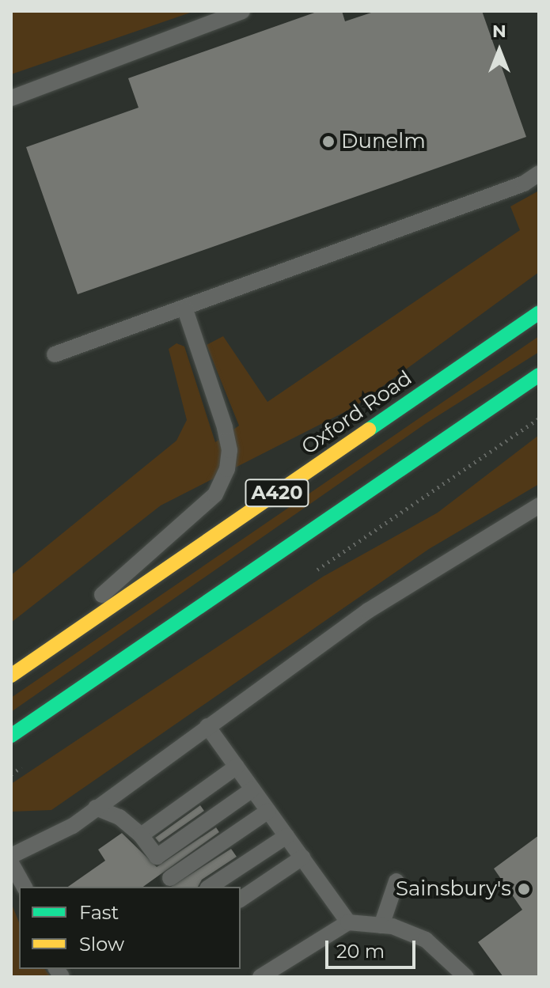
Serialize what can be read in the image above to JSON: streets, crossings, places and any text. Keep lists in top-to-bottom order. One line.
{"streets":{"highway":["Oxford Road","A420"]},"places":["Dunelm","Sainsbury's"],"legend":["Fast","Slow"],"scale_bar":"20 m","north":"top"}
